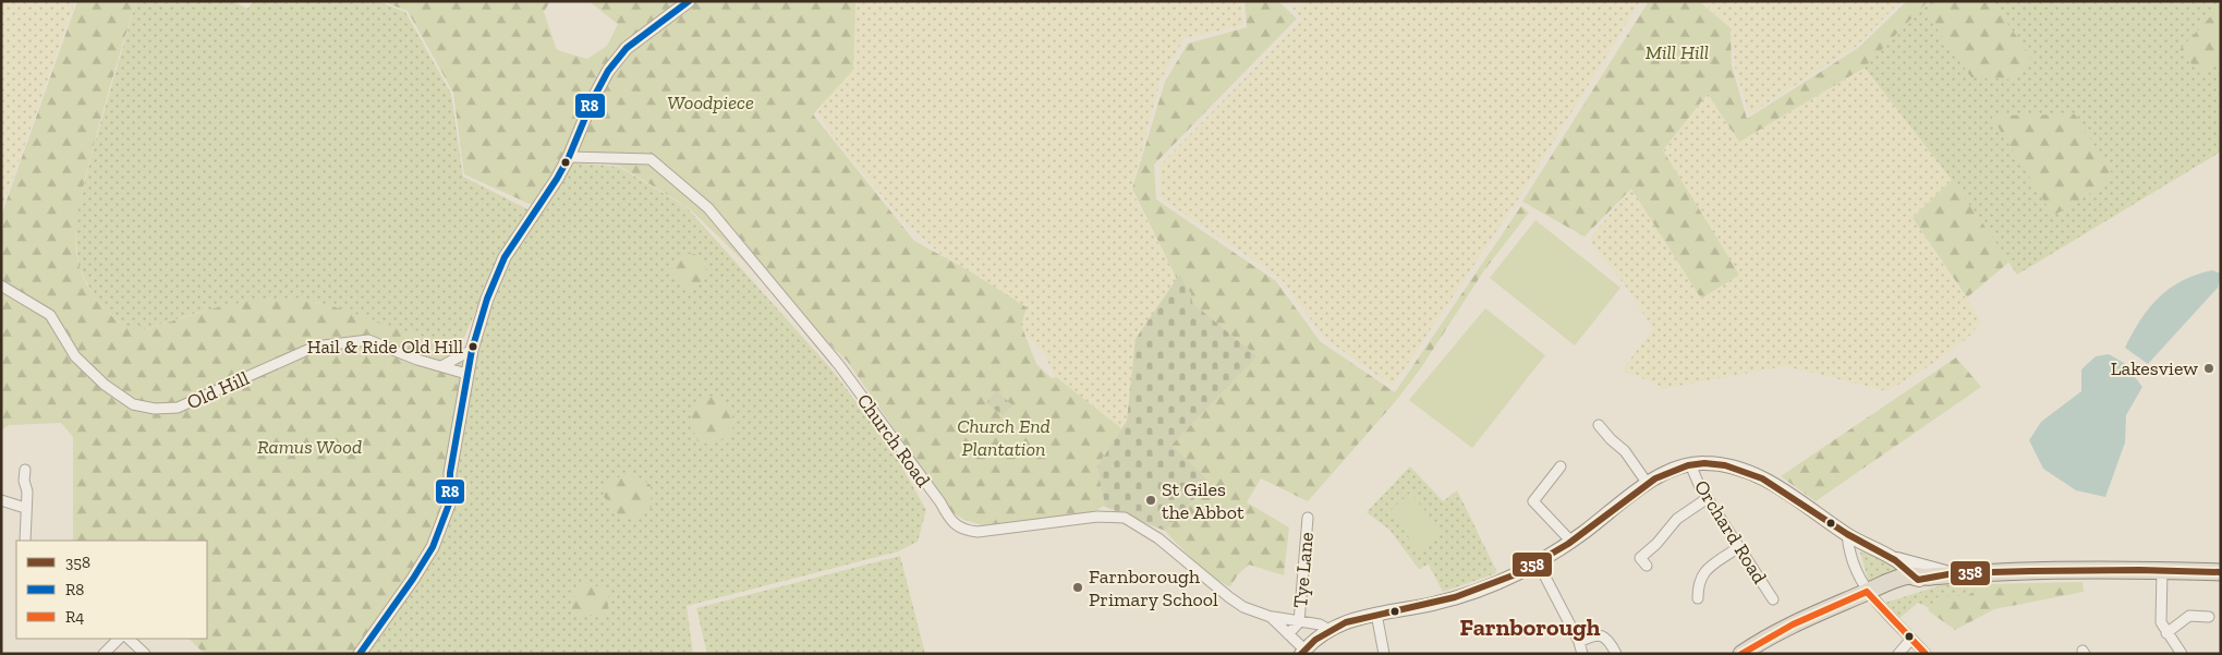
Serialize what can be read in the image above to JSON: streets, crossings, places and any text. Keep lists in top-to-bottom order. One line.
{"streets":{"street":["Old Hill","Church Road","Orchard Road","Tye Lane"]},"crossings":[["Church Road","Tye Lane"]],"districts":["Farnborough"],"parks":["Mill Hill","Woodpiece","Church End Plantation","Ramus Wood"],"places":["Hail & Ride Old Hill","Lakesview","St Giles the Abbot","Farnborough Primary School"],"lines":["transit line R8","transit line 358","transit line R4"],"legend":["358","R8","R4"]}
